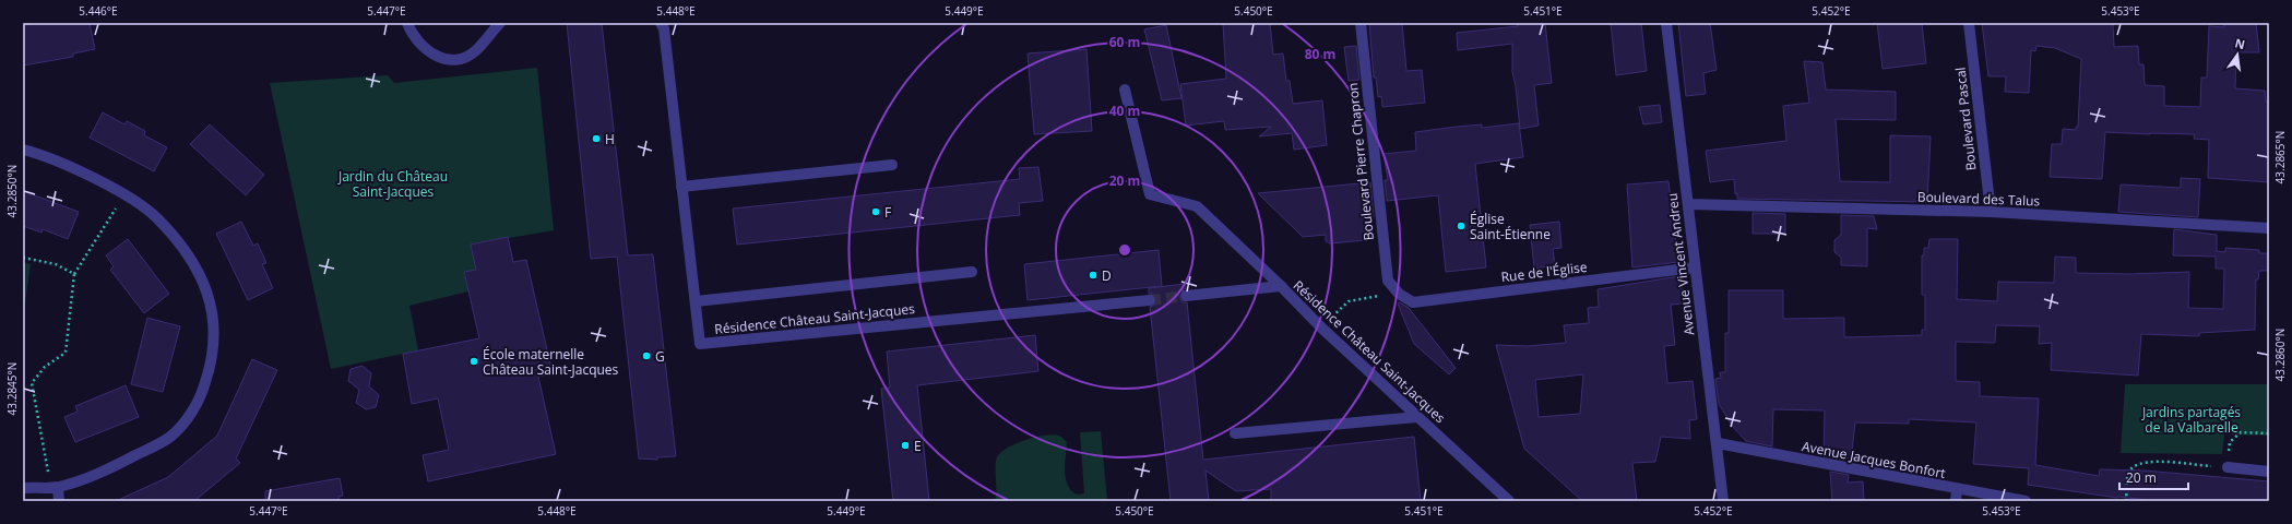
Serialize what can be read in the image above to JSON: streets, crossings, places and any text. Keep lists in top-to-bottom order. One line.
{"streets":{"street":["Boulevard Pascal","Boulevard Pierre Chapron","Boulevard des Talus","Avenue Vincent Andreu","Rue de l'Église","Résidence Château Saint-Jacques","Avenue Jacques Bonfort"]},"crossings":[["Boulevard Pascal","Boulevard des Talus"],["Boulevard Pierre Chapron","Rue de l'Église"],["Boulevard des Talus","Avenue Vincent Andreu"],["Avenue Vincent Andreu","Rue de l'Église"],["Avenue Vincent Andreu","Avenue Jacques Bonfort"]],"parks":["Jardin du Château Saint-Jacques","Jardins partagés de la Valbarelle"],"places":["H","F","Église Saint-Étienne","D","G","École maternelle Château Saint-Jacques","E"],"scale_bar":"20 m","north":"top","coordinates":["5.446°E","5.447°E","5.448°E","5.449°E","5.450°E","5.451°E","5.452°E","5.453°E","43.2865°N","43.2850°N","43.2860°N","43.2845°N"],"rings":["60 m","80 m","40 m","20 m"]}
